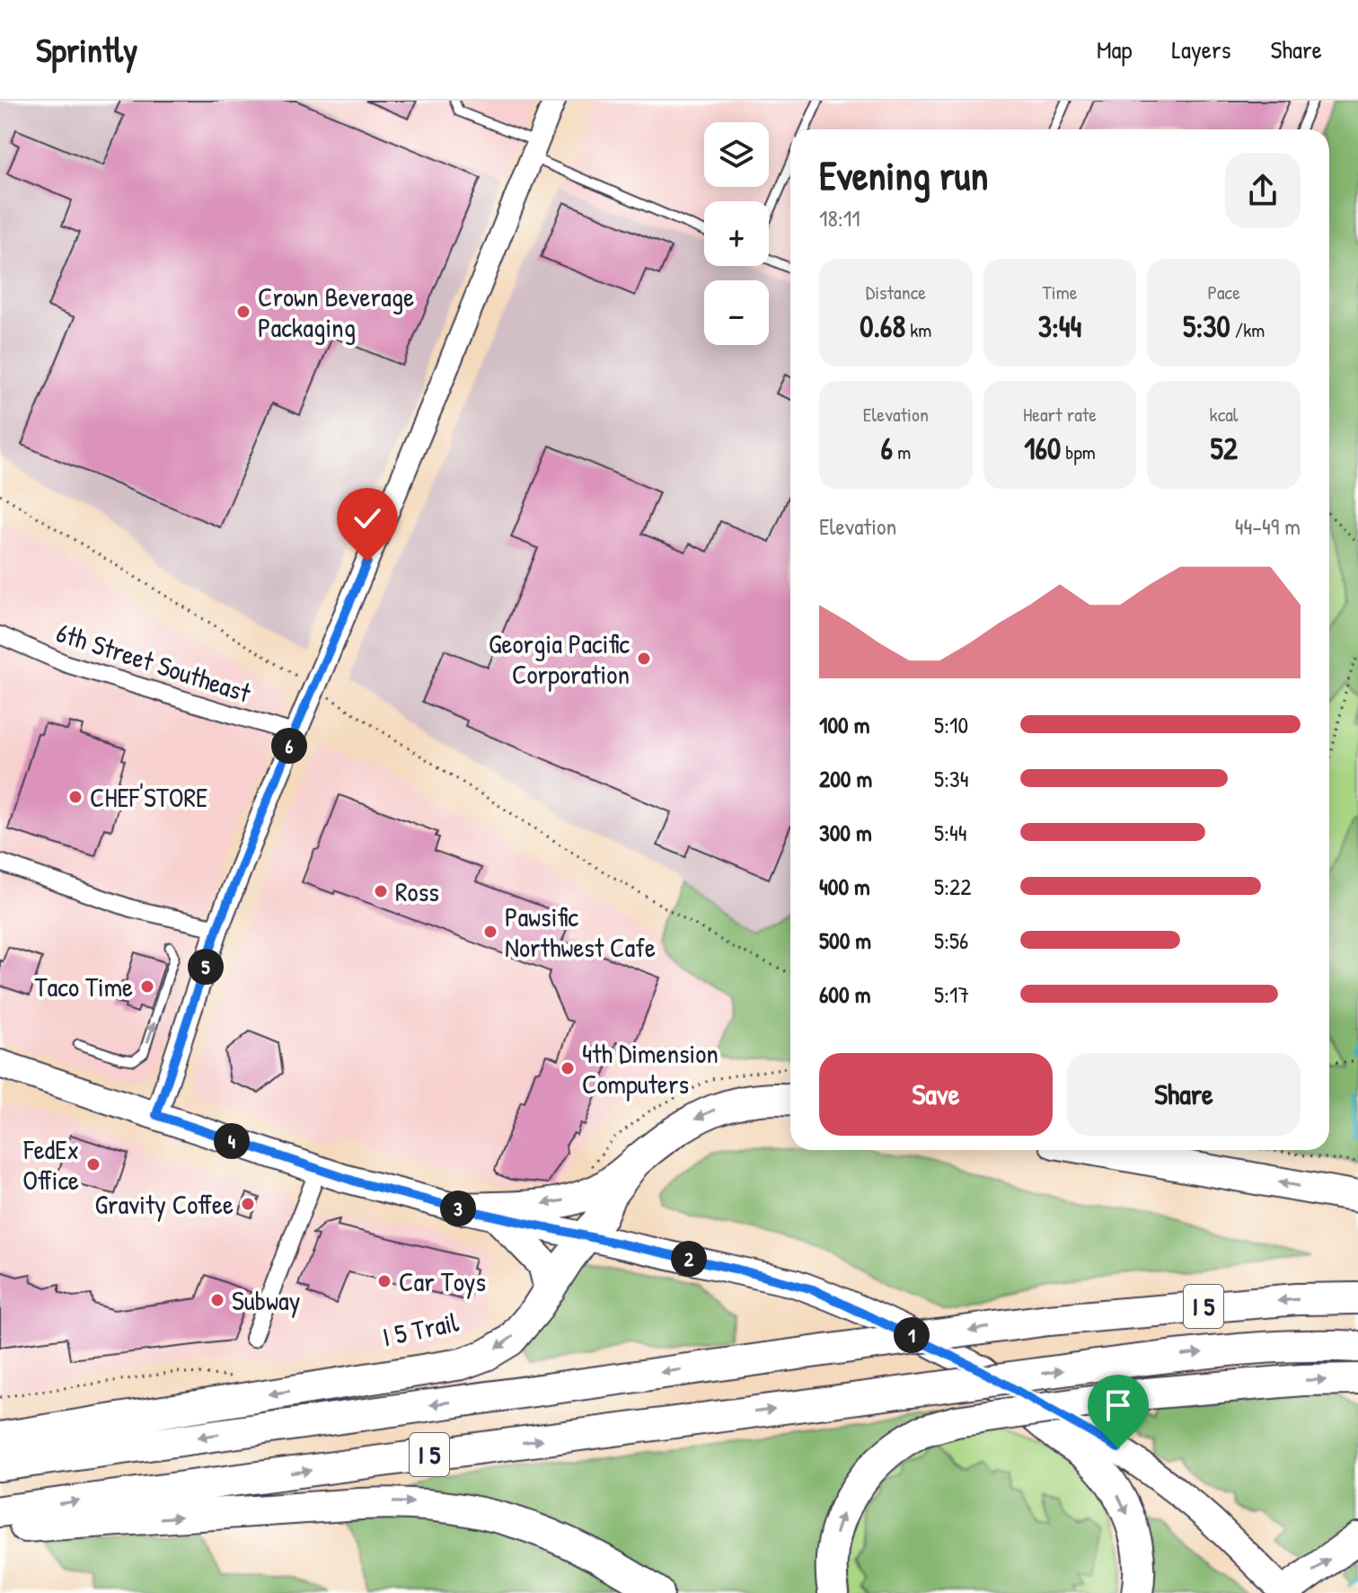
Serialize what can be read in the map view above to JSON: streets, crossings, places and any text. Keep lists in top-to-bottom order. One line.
{"streets":{"highway":["I 5"],"street":["6th Street Southeast"]},"places":["Crown Beverage Packaging","Georgia Pacific Corporation","CHEF'STORE","Ross","Pawsific Northwest Cafe","Taco Time","4th Dimension Computers","FedEx Office","Gravity Coffee","Car Toys","Subway"],"page":{"header":"Sprintly","nav":["Map","Layers","Share"],"map_buttons":["+","−"],"heading":["Evening run","18:11"],"stats":[["Distance","0.68 km"],["Time","3:44"],["Pace","5:30 /km"],["Elevation","6 m"],["Heart rate","160 bpm"],["kcal","52"]],"chart":["Elevation","44–49 m"],"list":[{"name":"100 m","note":"5:10"},{"name":"200 m","note":"5:34"},{"name":"300 m","note":"5:44"},{"name":"400 m","note":"5:22"},{"name":"500 m","note":"5:56"},{"name":"600 m","note":"5:17"}],"pins":["6","5","4","3","2","1"],"buttons":["Save","Share"]}}
